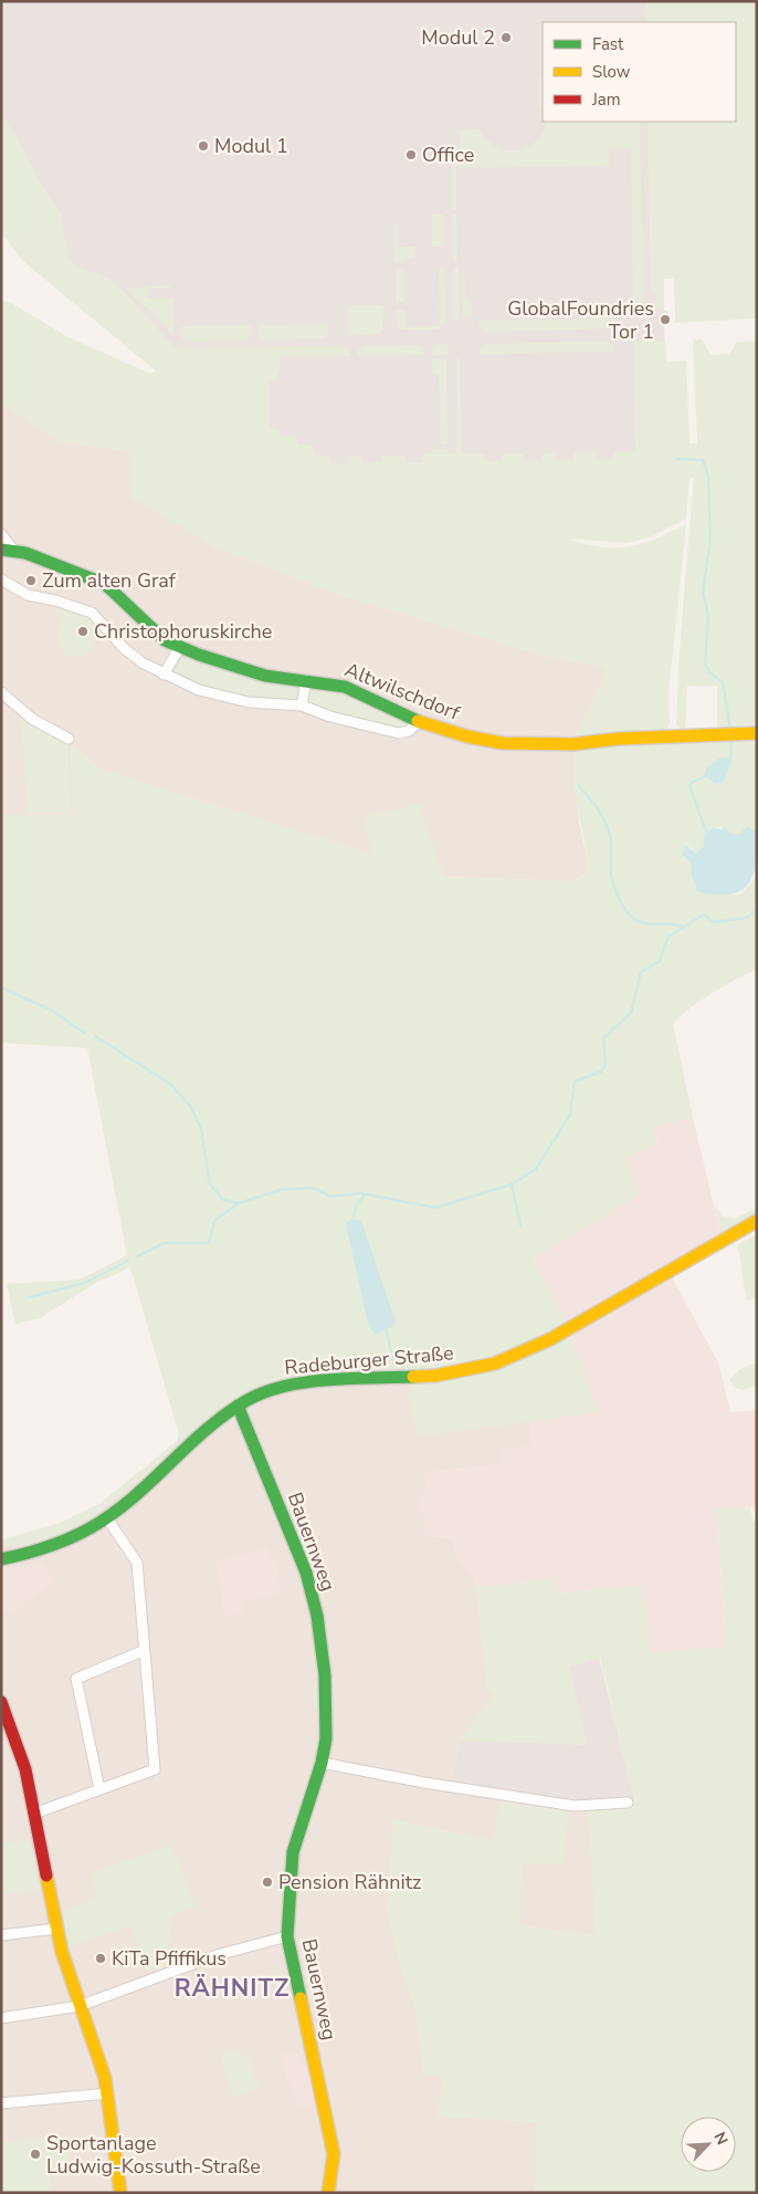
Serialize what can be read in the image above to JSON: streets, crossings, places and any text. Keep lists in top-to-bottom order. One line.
{"streets":{"street":["Altwilschdorf","Radeburger Straße","Bauernweg"]},"crossings":[["Radeburger Straße","Bauernweg"]],"districts":["RÄHNITZ"],"places":["Modul 2","Modul 1","Office","GlobalFoundries Tor 1","Zum alten Graf","Christophoruskirche","Pension Rähnitz","KiTa Pfiffikus","Sportanlage Ludwig-Kossuth-Straße"],"legend":["Fast","Slow","Jam"],"north":"top right"}
